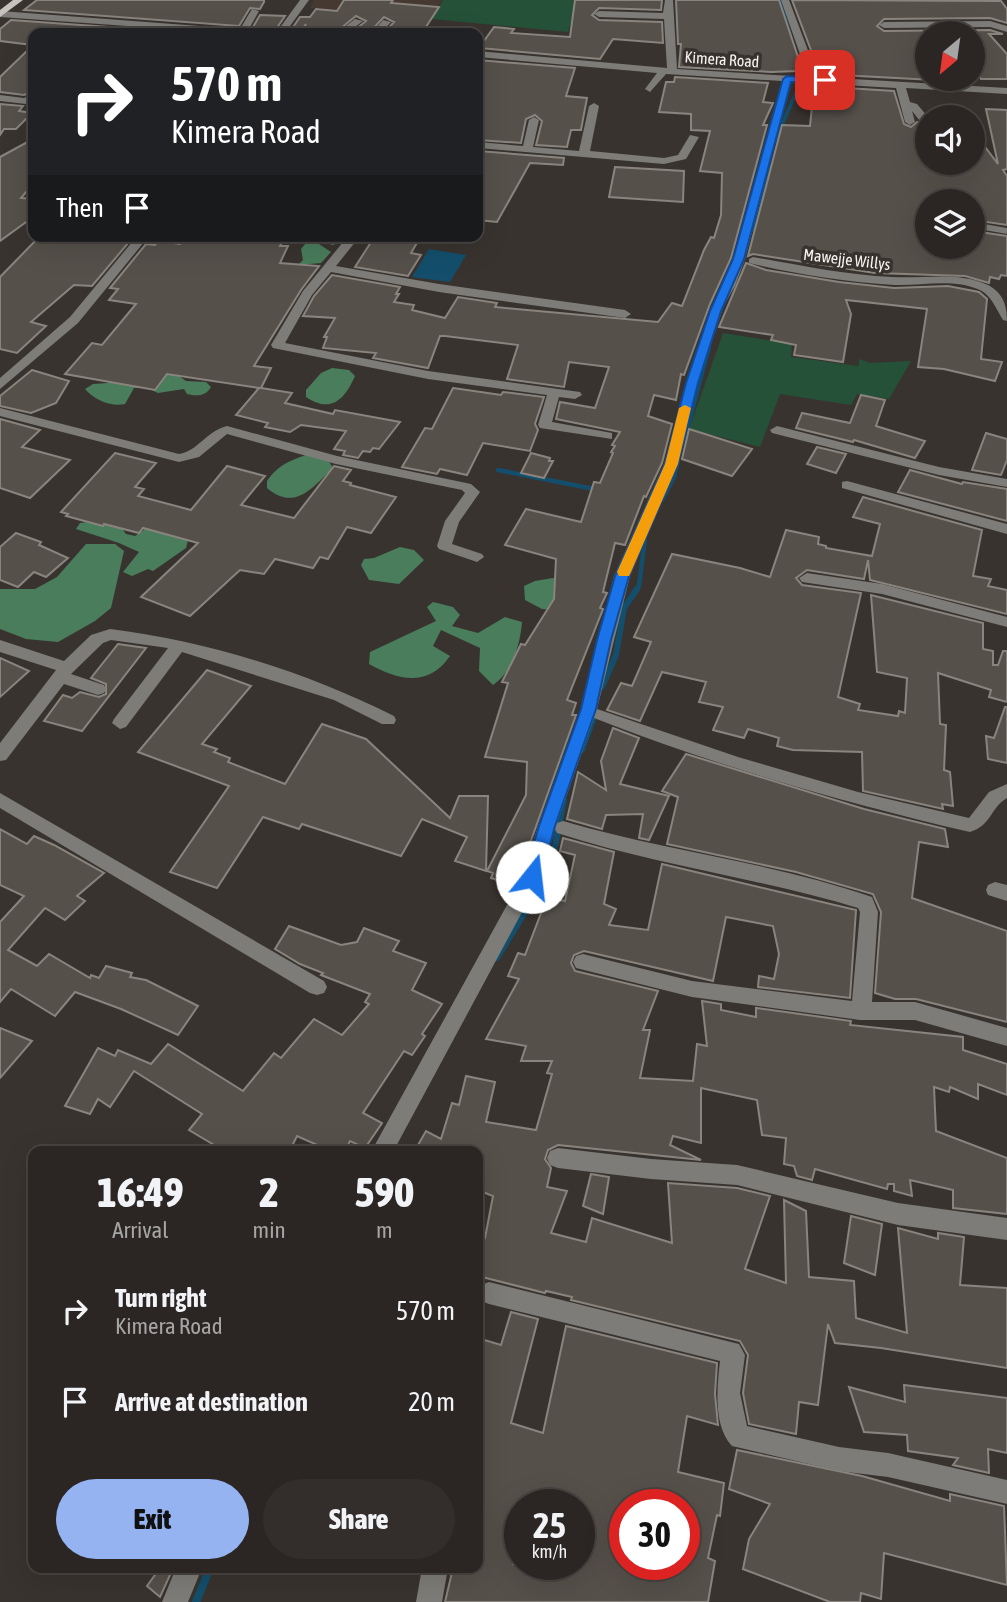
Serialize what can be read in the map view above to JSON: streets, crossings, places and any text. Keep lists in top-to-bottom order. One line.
{"streets":{"street":["Kimera Road","Mawejje Willys"]},"north":"bottom left","page":{"turn":["570 m","Kimera Road"],"then":"Then","eta":["16:49","Arrival","2","min","590","m"],"list":[{"name":"Turn right","note":"Kimera Road","value":"570 m"},{"name":"Arrive at destination","value":"20 m"}],"buttons":["Exit","Share"],"speed":"25 km/h","limit":"30"}}
